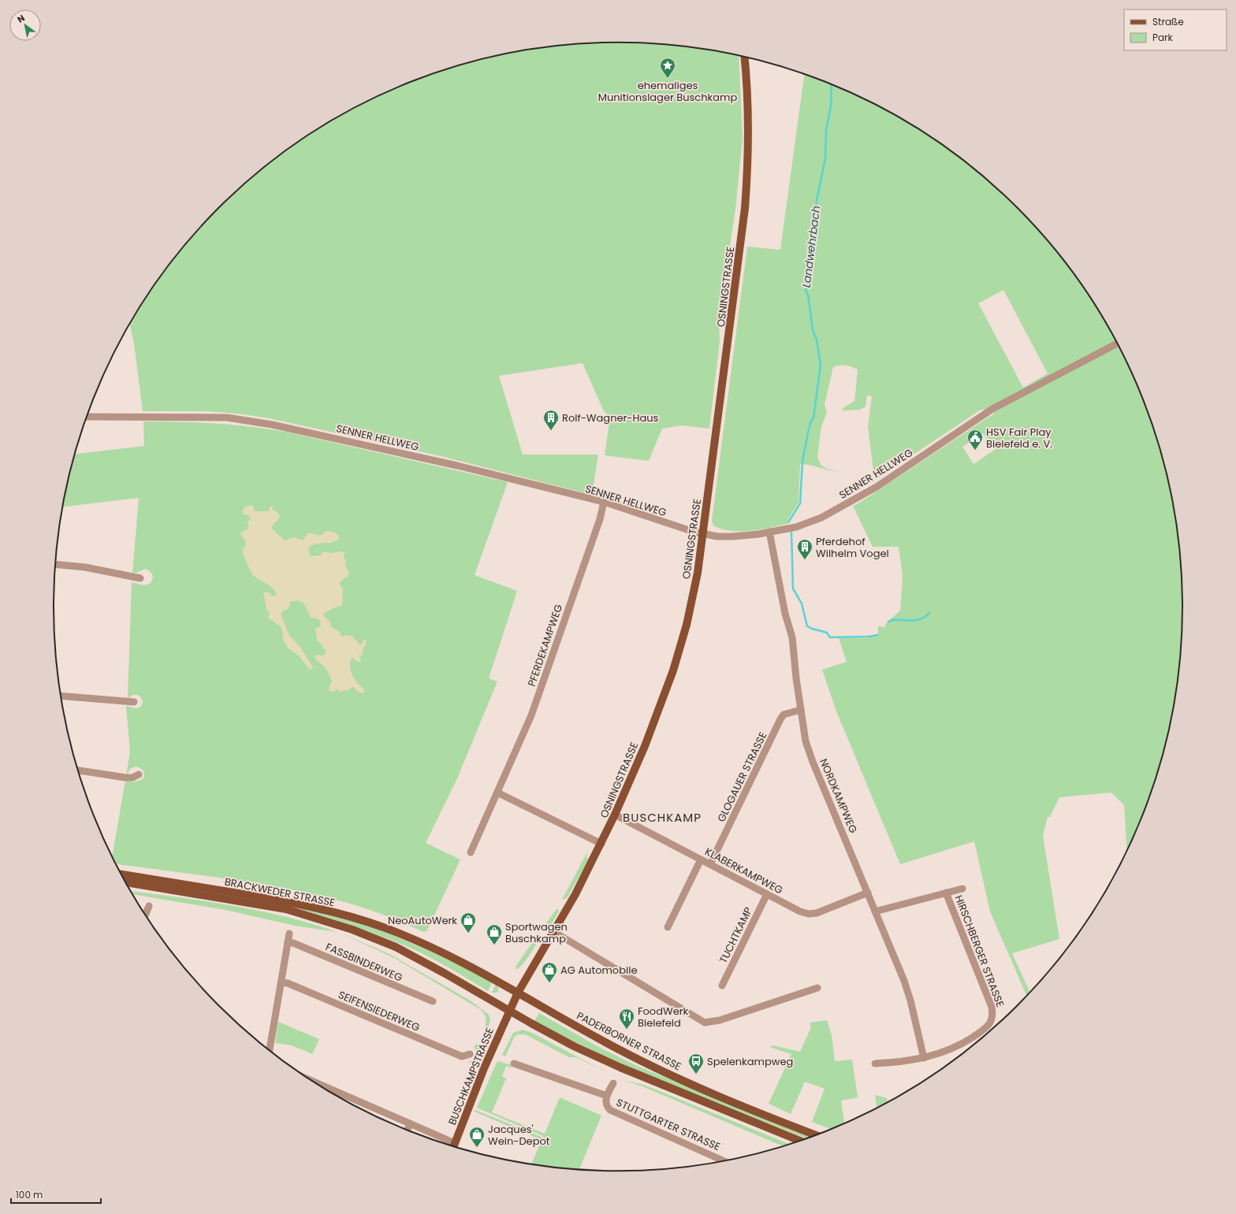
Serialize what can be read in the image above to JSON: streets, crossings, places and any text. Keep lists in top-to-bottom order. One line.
{"streets":{"main road":["OSNINGSTRASSE","BRACKWEDER STRASSE","PADERBORNER STRASSE","BUSCHKAMPSTRASSE"],"street":["SENNER HELLWEG","PFERDEKAMPWEG","GLOGAUER STRASSE","NORDKAMPWEG","KLABERKAMPWEG","TUCHTKAMP","HIRSCHBERGER STRASSE","FASSBINDERWEG","SEIFENSIEDERWEG","STUTTGARTER STRASSE"]},"crossings":[["OSNINGSTRASSE","SENNER HELLWEG"],["OSNINGSTRASSE","KLABERKAMPWEG"],["OSNINGSTRASSE","BRACKWEDER STRASSE"],["OSNINGSTRASSE","PADERBORNER STRASSE"],["OSNINGSTRASSE","BUSCHKAMPSTRASSE"],["SENNER HELLWEG","PFERDEKAMPWEG"],["SENNER HELLWEG","NORDKAMPWEG"],["GLOGAUER STRASSE","NORDKAMPWEG"],["GLOGAUER STRASSE","KLABERKAMPWEG"],["NORDKAMPWEG","KLABERKAMPWEG"],["NORDKAMPWEG","HIRSCHBERGER STRASSE"],["KLABERKAMPWEG","TUCHTKAMP"],["BRACKWEDER STRASSE","PADERBORNER STRASSE"],["BRACKWEDER STRASSE","BUSCHKAMPSTRASSE"],["PADERBORNER STRASSE","BUSCHKAMPSTRASSE"]],"districts":["BUSCHKAMP"],"water":["Landwehrbach"],"places":{"place":["ehemaliges Munitionslager Buschkamp"],"building":["Rolf-Wagner-Haus","Pferdehof Wilhelm Vogel"],"public building":["HSV Fair Play Bielefeld e. V."],"shop":["NeoAutoWerk","Sportwagen Buschkamp","AG Automobile","Jacques' Wein-Depot"],"restaurant":["FoodWerk Bielefeld"],"bus stop":["Spelenkampweg"]},"legend":["Straße","Park"],"scale_bar":"100 m","north":"top left"}
